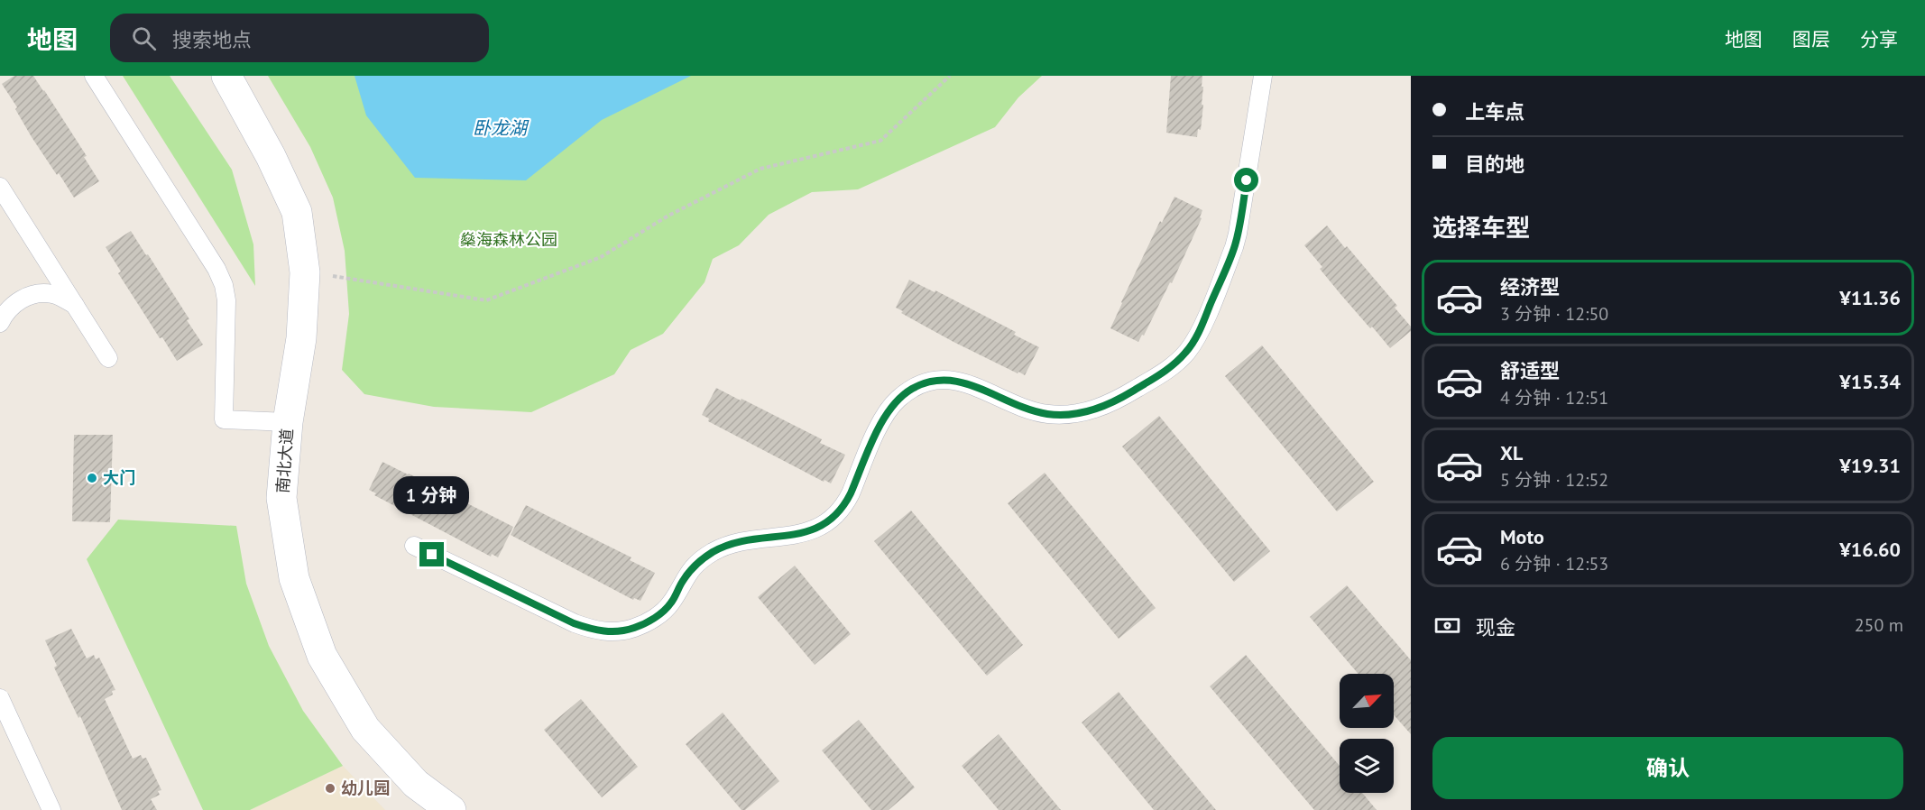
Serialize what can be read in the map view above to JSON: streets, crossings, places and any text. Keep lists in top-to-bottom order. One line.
{"streets":{"street":["南北大道"]},"water":["卧龙湖"],"parks":["燊海森林公园"],"places":["大门","幼儿园"],"north":"top right","page":{"header":"地图","search":"搜索地点","nav":["地图","图层","分享"],"banner":["上车点","目的地"],"heading":"选择车型","list":[{"name":"经济型","note":"3 分钟 · 12:50","value":"¥11.36"},{"name":"舒适型","note":"4 分钟 · 12:51","value":"¥15.34"},{"name":"XL","note":"5 分钟 · 12:52","value":"¥19.31"},{"name":"Moto","note":"6 分钟 · 12:53","value":"¥16.60"}],"bubble":"1 分钟","pay":["现金","250 m"],"buttons":"确认"}}
